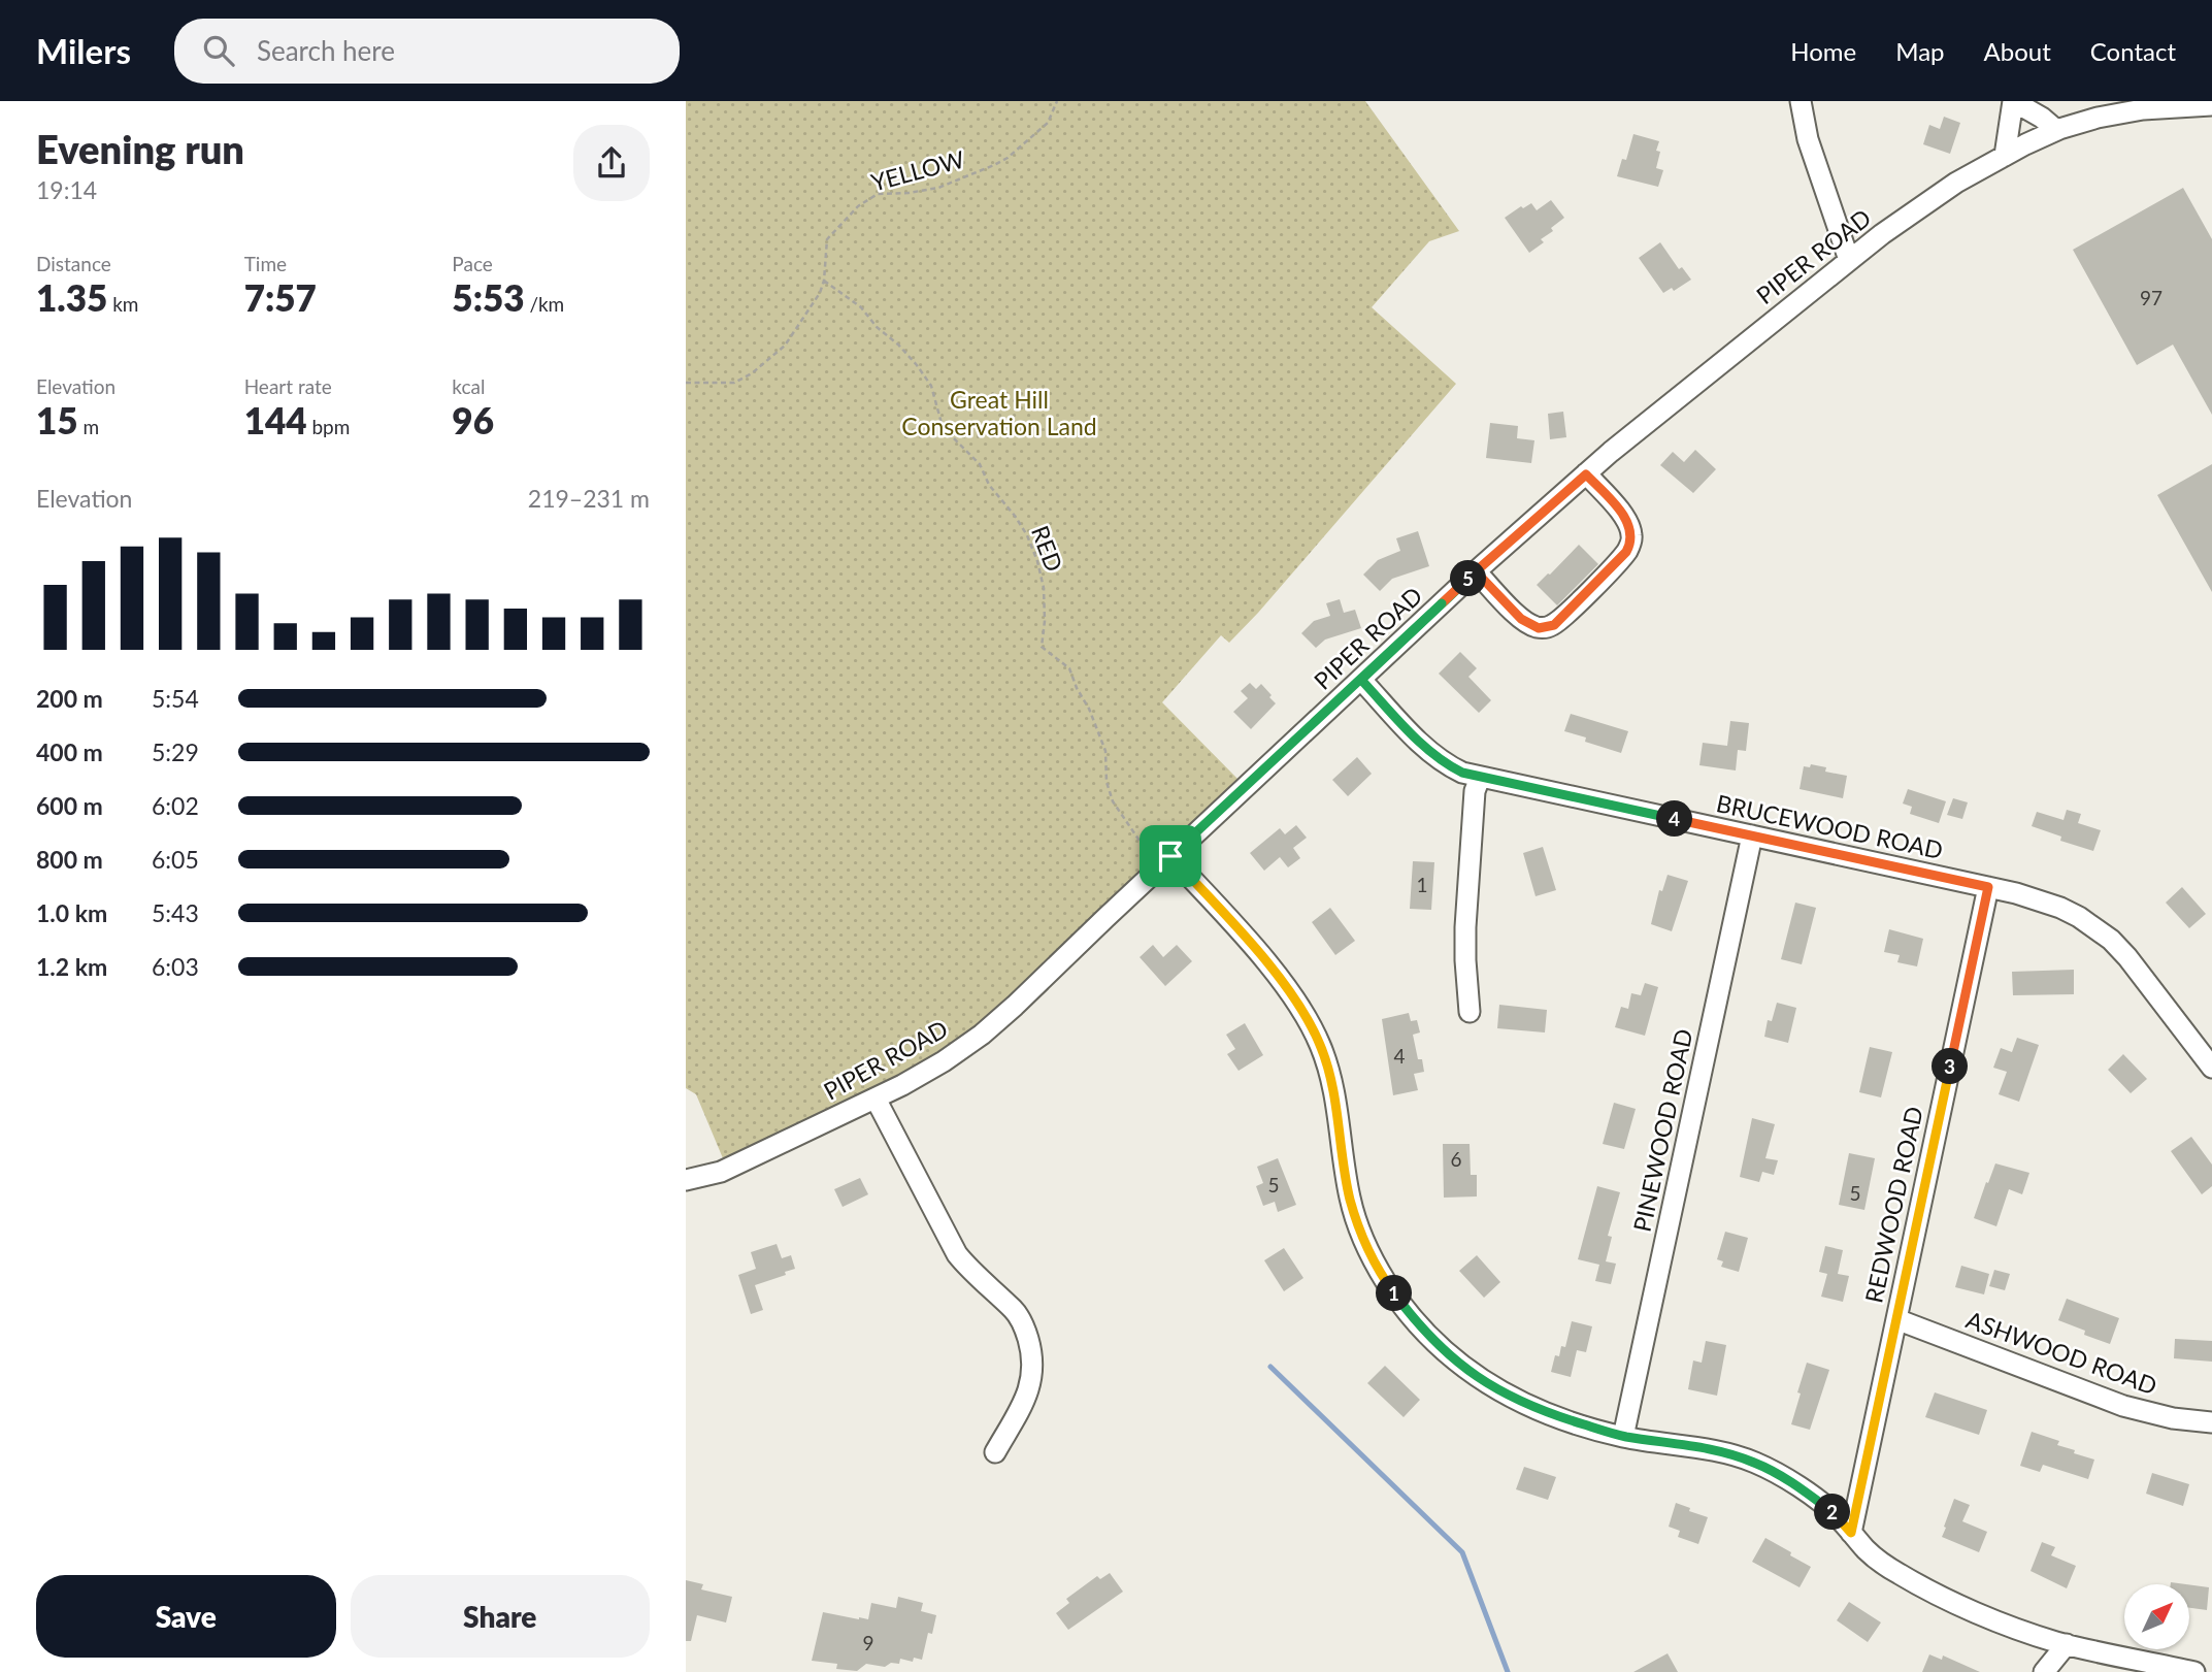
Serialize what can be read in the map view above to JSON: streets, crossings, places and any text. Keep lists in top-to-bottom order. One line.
{"streets":{"street":["PIPER ROAD","BRUCEWOOD ROAD","PINEWOOD ROAD","REDWOOD ROAD","ASHWOOD ROAD"],"path":["YELLOW","RED"]},"crossings":[["YELLOW","RED"],["PIPER ROAD","RED"],["PIPER ROAD","BRUCEWOOD ROAD"],["BRUCEWOOD ROAD","PINEWOOD ROAD"],["BRUCEWOOD ROAD","REDWOOD ROAD"],["REDWOOD ROAD","ASHWOOD ROAD"]],"parks":["Great Hill Conservation Land"],"house_numbers":["97","1","4","6","5","5","9"],"north":"top right","page":{"header":"Milers","search":"Search here","nav":["Home","Map","About","Contact"],"heading":["Evening run","19:14"],"stats":[["Distance","1.35 km"],["Time","7:57"],["Pace","5:53 /km"],["Elevation","15 m"],["Heart rate","144 bpm"],["kcal","96"]],"chart":["Elevation","219–231 m"],"pins":["5","4","3","1","2"],"list":[{"name":"200 m","note":"5:54"},{"name":"400 m","note":"5:29"},{"name":"600 m","note":"6:02"},{"name":"800 m","note":"6:05"},{"name":"1.0 km","note":"5:43"},{"name":"1.2 km","note":"6:03"}],"buttons":["Save","Share"]}}
